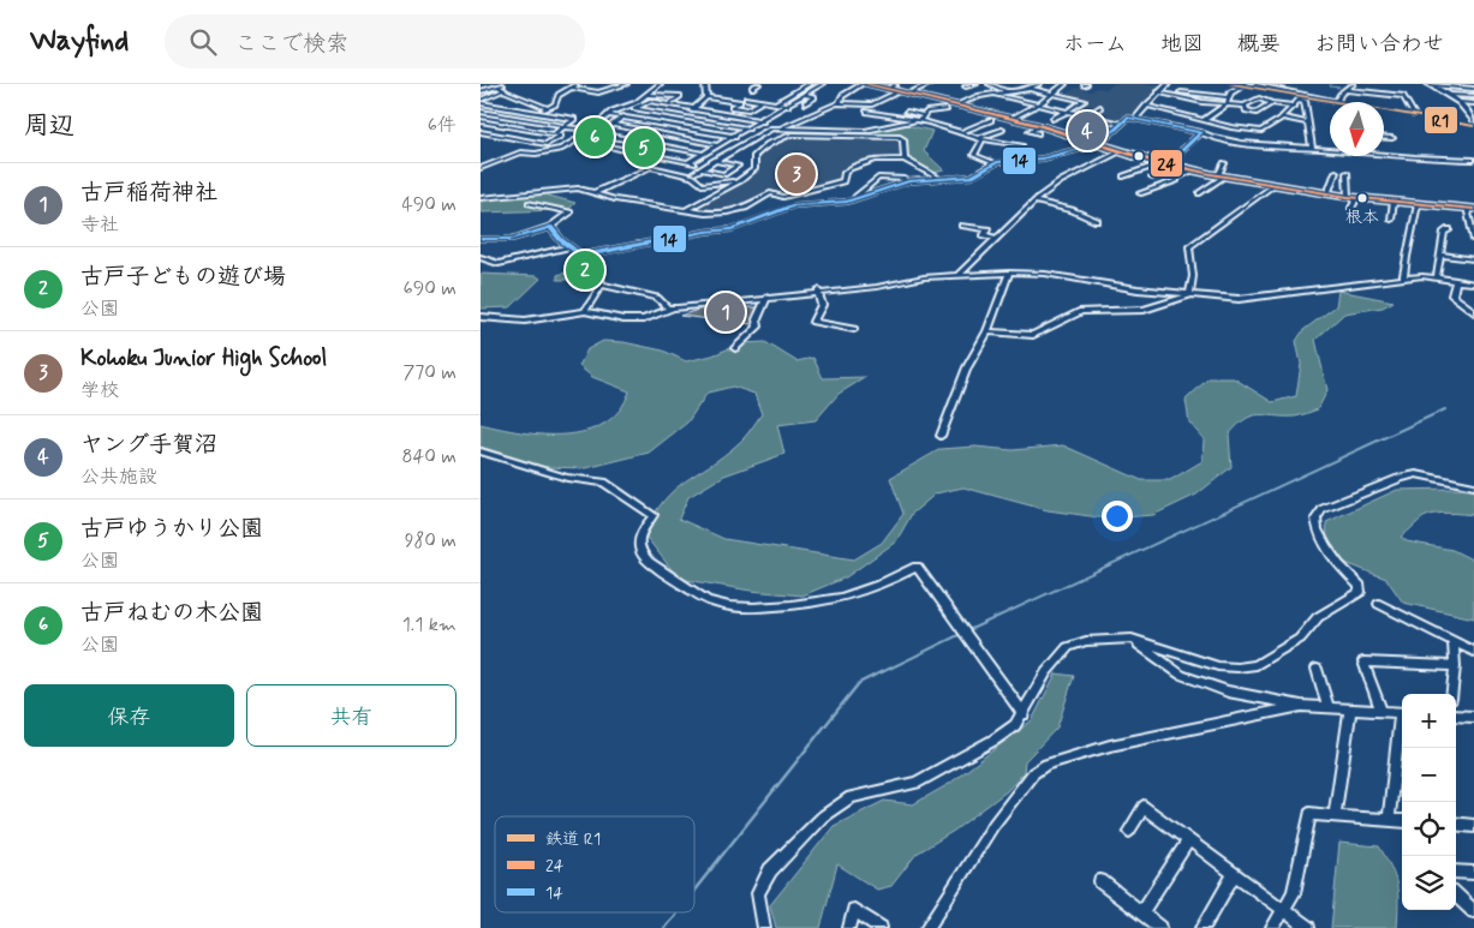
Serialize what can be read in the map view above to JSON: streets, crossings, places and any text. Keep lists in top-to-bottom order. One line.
{"places":["根本"],"lines":["rail line R1","transit line 24","transit line 14"],"legend":["鉄道 R1","24","14"],"north":"bottom","page":{"header":"Wayfind","search":"ここで検索","nav":["ホーム","地図","概要","お問い合わせ"],"heading":["周辺","6件"],"pins":["4","6","5","3","2","1"],"list":[{"mark":"1","name":"古戸稲荷神社","note":"寺社","value":"490 m"},{"mark":"2","name":"古戸子どもの遊び場","note":"公園","value":"690 m"},{"mark":"3","name":"Kohoku Junior High School","note":"学校","value":"770 m"},{"mark":"4","name":"ヤング手賀沼","note":"公共施設","value":"840 m"},{"mark":"5","name":"古戸ゆうかり公園","note":"公園","value":"980 m"},{"mark":"6","name":"古戸ねむの木公園","note":"公園","value":"1.1 km"}],"buttons":["保存","共有"],"map_buttons":["+","−"]}}
